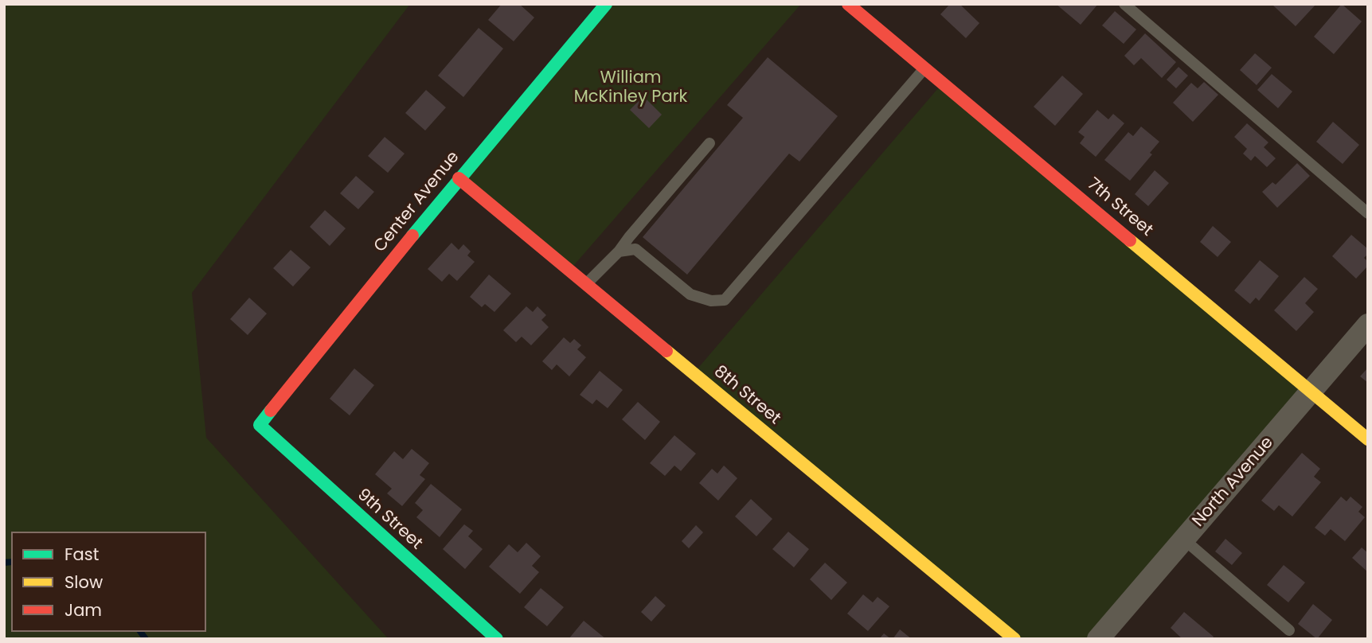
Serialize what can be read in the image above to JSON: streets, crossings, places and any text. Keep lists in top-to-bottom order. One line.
{"streets":{"street":["Center Avenue","7th Street","8th Street","North Avenue","9th Street"]},"crossings":[["Center Avenue","8th Street"],["Center Avenue","9th Street"],["7th Street","North Avenue"]],"parks":["William McKinley Park"],"legend":["Fast","Slow","Jam"]}
